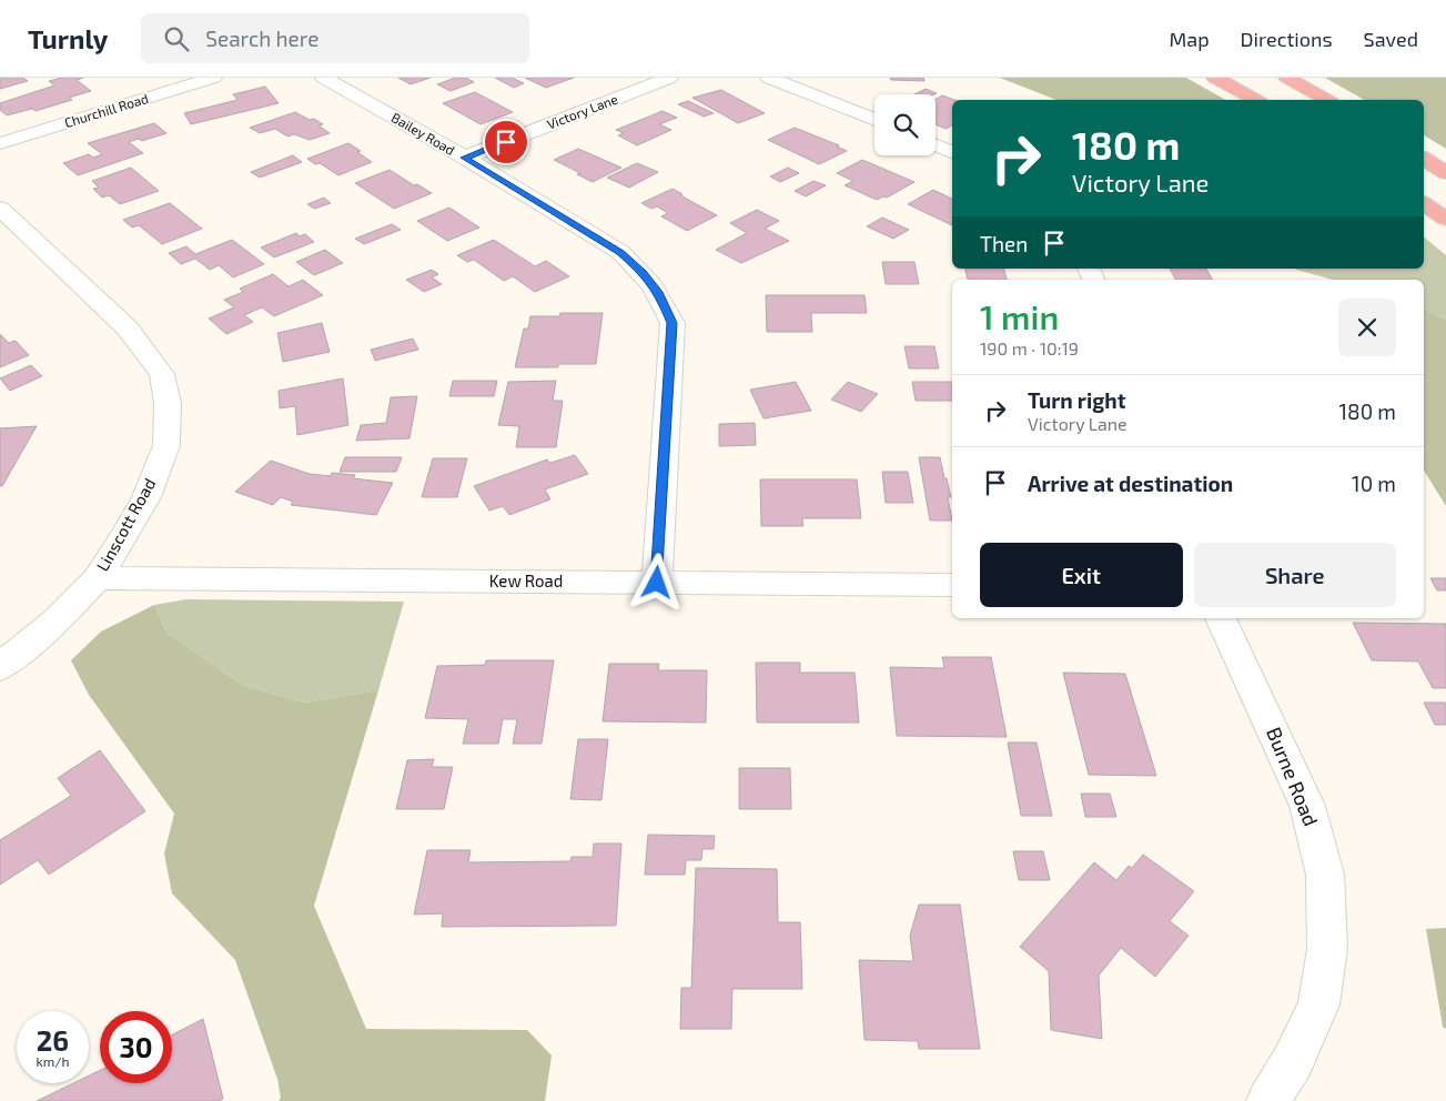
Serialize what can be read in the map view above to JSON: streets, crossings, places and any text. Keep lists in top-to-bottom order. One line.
{"streets":{"street":["Churchill Road","Victory Lane","Bailey Road","Linscott Road","Kew Road","Burne Road"]},"crossings":[["Victory Lane","Bailey Road"],["Bailey Road","Kew Road"],["Linscott Road","Kew Road"]],"page":{"header":"Turnly","search":"Search here","nav":["Map","Directions","Saved"],"turn":["180 m","Victory Lane"],"then":"Then","heading":["1 min","190 m · 10:19"],"list":[{"name":"Turn right","note":"Victory Lane","value":"180 m"},{"name":"Arrive at destination","value":"10 m"}],"buttons":["Exit","Share"],"speed":"26 km/h","limit":"30"}}
